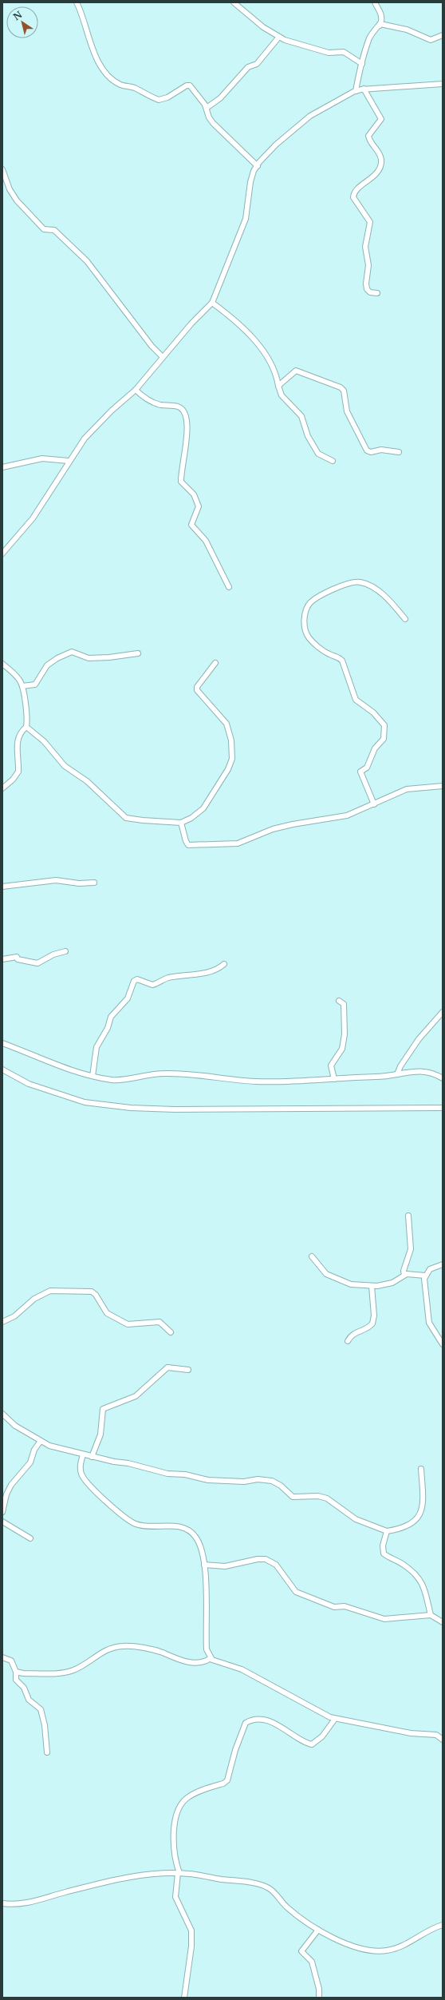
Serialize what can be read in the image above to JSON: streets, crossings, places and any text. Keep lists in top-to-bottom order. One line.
{"north":"top left"}
